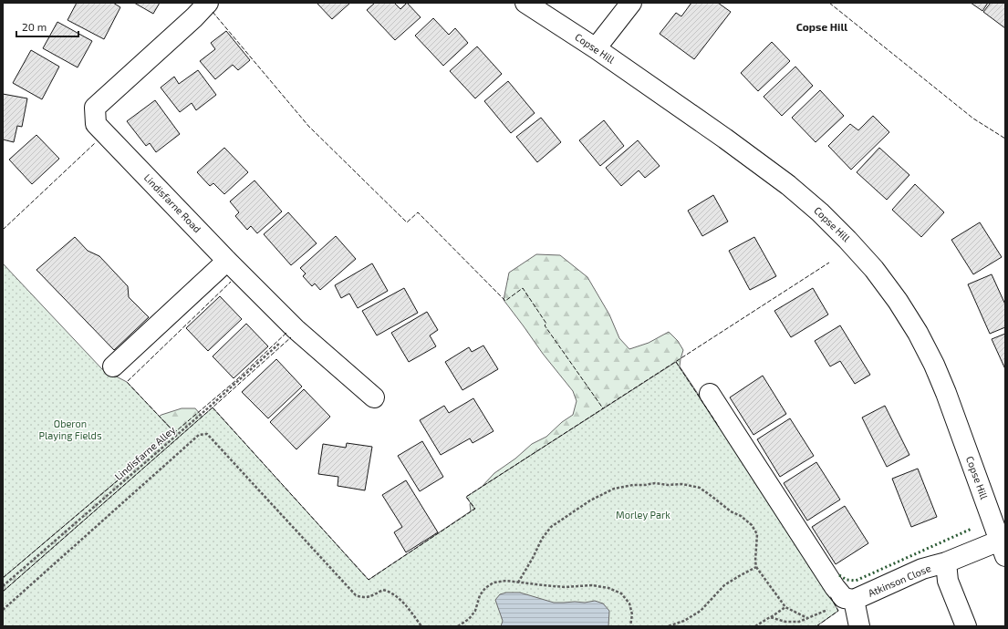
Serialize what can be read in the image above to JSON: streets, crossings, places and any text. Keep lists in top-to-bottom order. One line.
{"streets":{"street":["Copse Hill","Lindisfarne Road","Atkinson Close"],"path":["Lindisfarne Alley"]},"crossings":[["Copse Hill","Atkinson Close"],["Lindisfarne Road","Lindisfarne Alley"]],"districts":["Copse Hill"],"parks":["Oberon Playing Fields","Morley Park"],"scale_bar":"20 m"}
